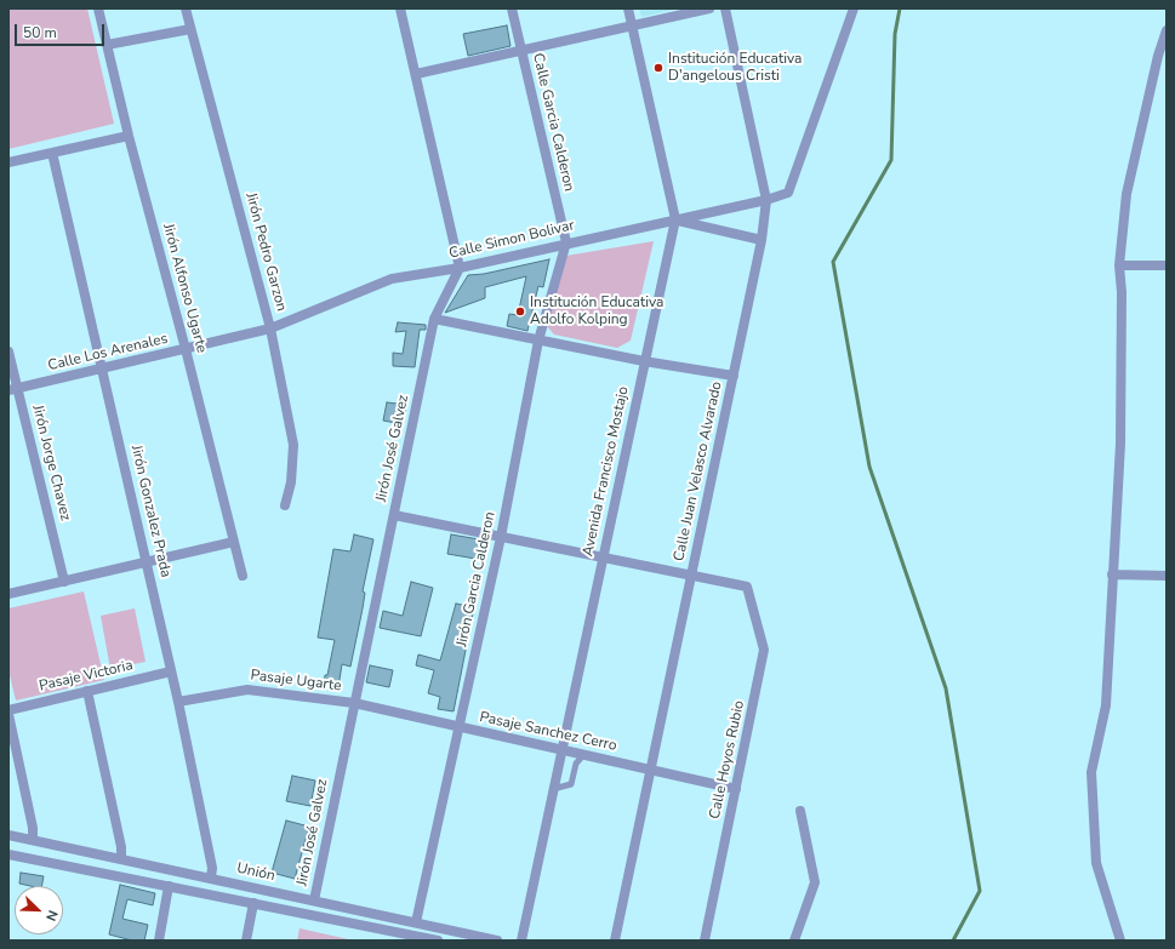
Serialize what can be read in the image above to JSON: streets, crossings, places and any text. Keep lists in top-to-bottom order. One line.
{"streets":{"street":["Calle Garcia Calderon","Calle Simon Bolivar","Jirón Pedro Garzon","Jirón Alfonso Ugarte","Calle Los Arenales","Jirón José Galvez","Jirón Jorge Chavez","Avenida Francisco Mostajo","Calle Juan Velasco Alvarado","Jirón Gonzalez Prada","Jirón Garcia Calderon","Pasaje Victoria","Pasaje Ugarte","Pasaje Sanchez Cerro","Calle Hoyos Rubio","Unión"]},"crossings":[["Calle Garcia Calderon","Calle Simon Bolivar"],["Calle Garcia Calderon","Jirón Garcia Calderon"],["Calle Simon Bolivar","Jirón Pedro Garzon"],["Calle Simon Bolivar","Calle Los Arenales"],["Calle Simon Bolivar","Jirón José Galvez"],["Calle Simon Bolivar","Avenida Francisco Mostajo"],["Calle Simon Bolivar","Calle Juan Velasco Alvarado"],["Calle Simon Bolivar","Jirón Garcia Calderon"],["Jirón Pedro Garzon","Calle Los Arenales"],["Jirón Alfonso Ugarte","Calle Los Arenales"],["Calle Los Arenales","Jirón Jorge Chavez"],["Calle Los Arenales","Jirón Gonzalez Prada"],["Jirón José Galvez","Pasaje Ugarte"],["Jirón José Galvez","Pasaje Sanchez Cerro"],["Jirón José Galvez","Unión"],["Avenida Francisco Mostajo","Pasaje Sanchez Cerro"],["Calle Juan Velasco Alvarado","Pasaje Sanchez Cerro"],["Calle Juan Velasco Alvarado","Calle Hoyos Rubio"],["Jirón Gonzalez Prada","Pasaje Victoria"],["Jirón Gonzalez Prada","Pasaje Ugarte"],["Jirón Gonzalez Prada","Unión"],["Jirón Garcia Calderon","Pasaje Sanchez Cerro"],["Jirón Garcia Calderon","Unión"],["Pasaje Ugarte","Pasaje Sanchez Cerro"],["Pasaje Sanchez Cerro","Calle Hoyos Rubio"]],"places":["Institución Educativa D'angelous Cristi","Institución Educativa Adolfo Kolping"],"scale_bar":"50 m","north":"bottom right"}
